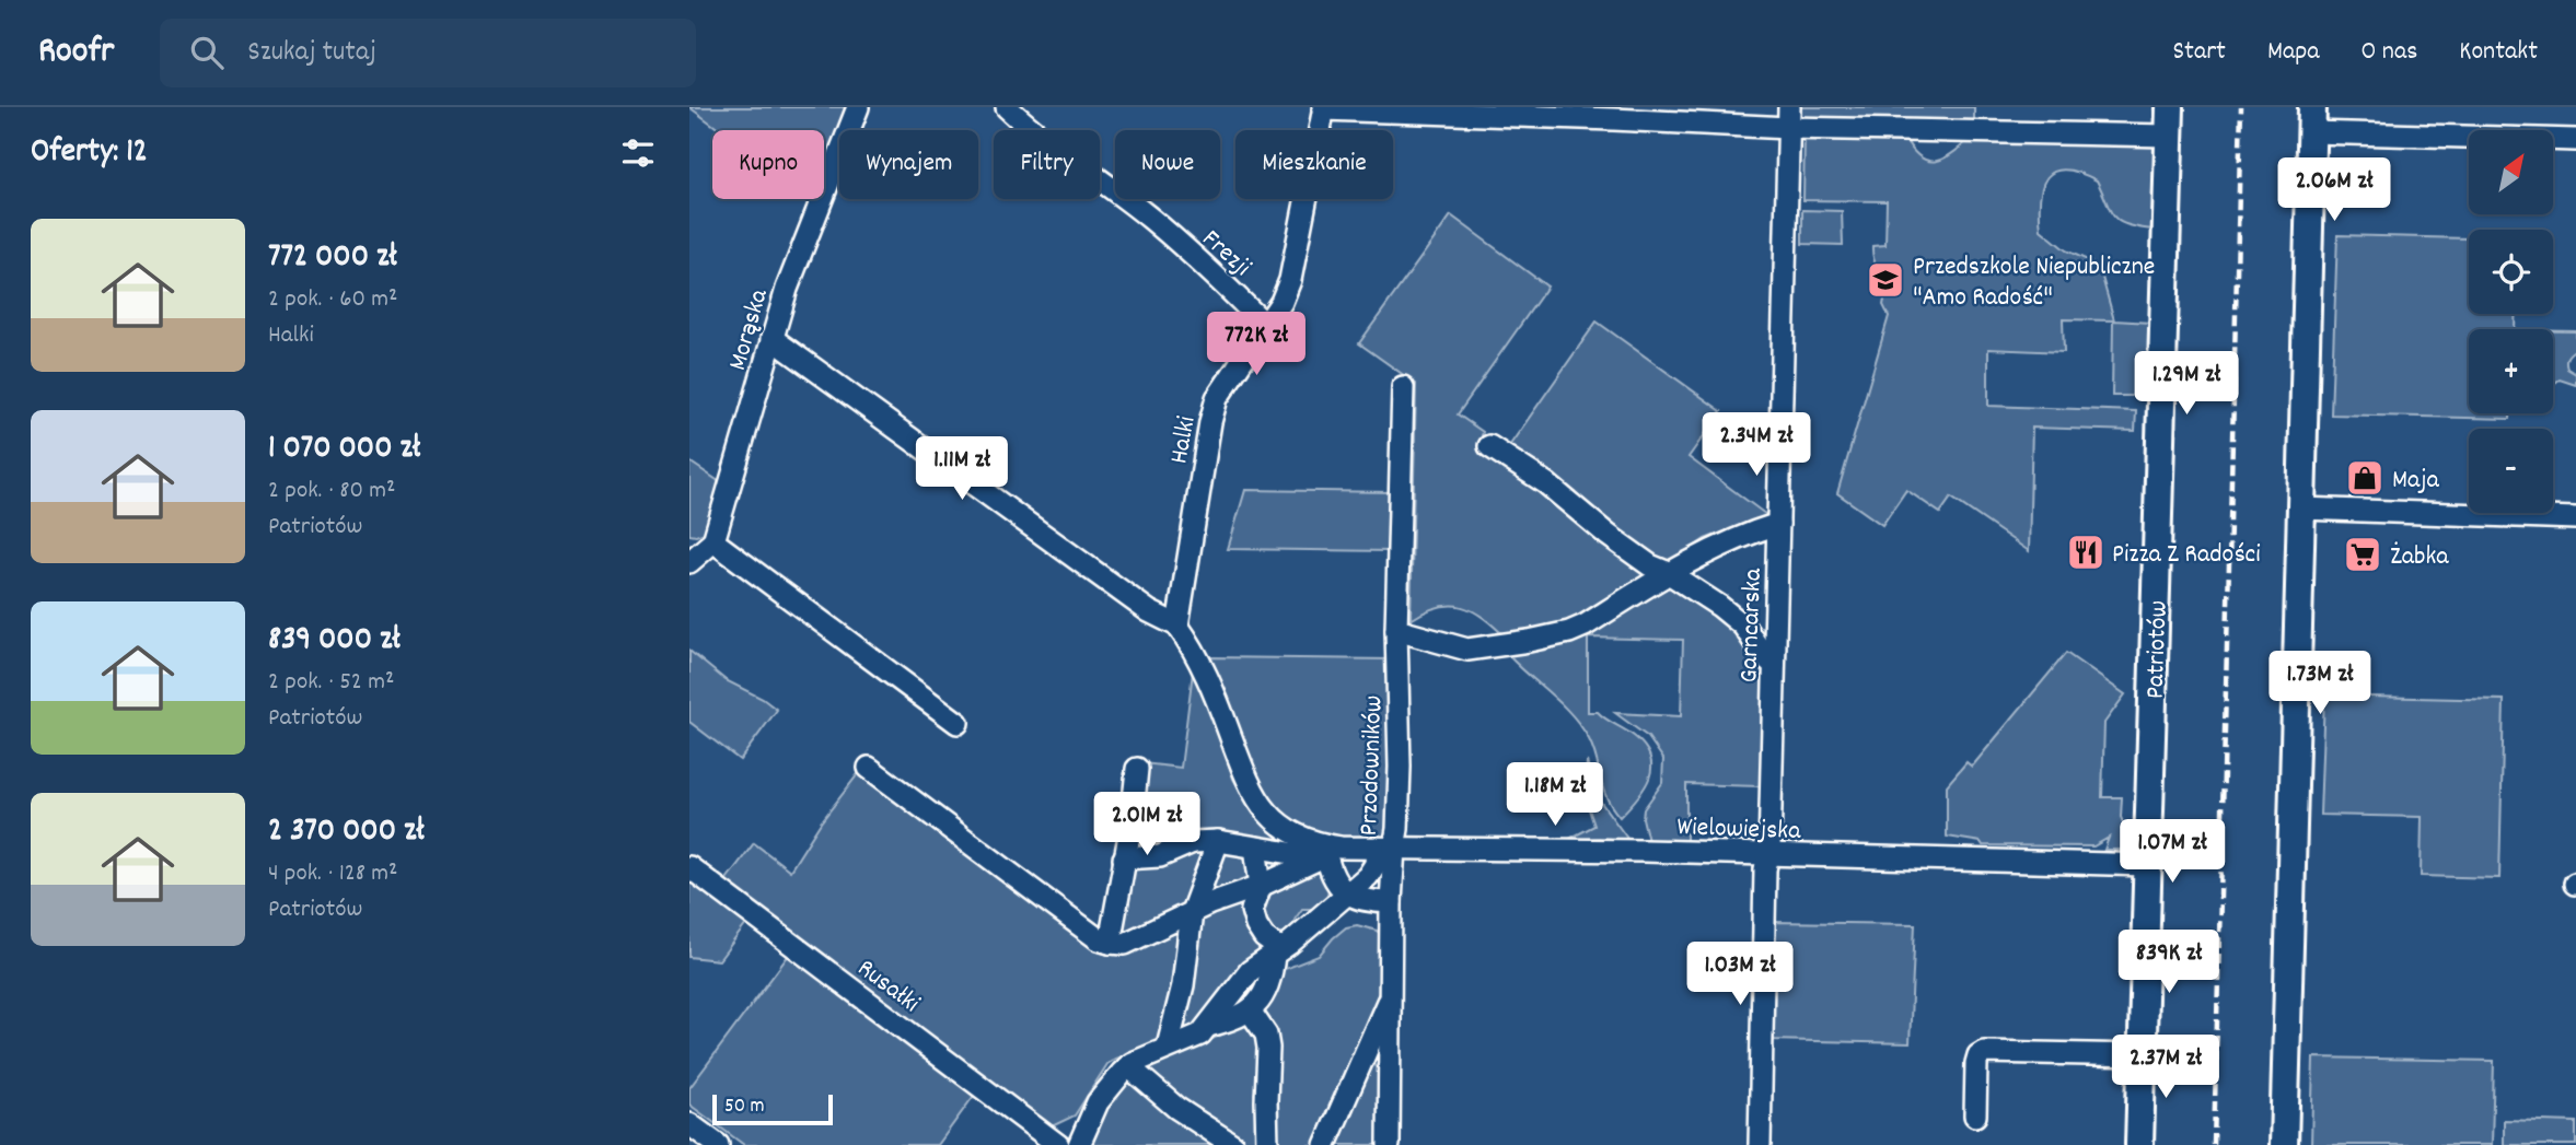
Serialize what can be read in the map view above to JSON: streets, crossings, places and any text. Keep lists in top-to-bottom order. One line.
{"streets":{"main road":["Patriotów"],"street":["Frezji","Morąska","Halki","Garncarska","Przodowników","Wielowiejska","Rusałki"]},"crossings":[["Frezji","Halki"],["Garncarska","Wielowiejska"],["Patriotów","Wielowiejska"],["Przodowników","Wielowiejska"]],"places":{"school or university":["Przedszkole Niepubliczne \"Amo Radość\""],"shop":["Maja"],"restaurant":["Pizza Z Radości"],"supermarket":["Żabka"]},"scale_bar":"50 m","north":"top right","page":{"header":"Roofr","search":"Szukaj tutaj","nav":["Start","Mapa","O nas","Kontakt"],"heading":"Oferty: 12","map_buttons":["+","−"],"chip":["Kupno","Wynajem","Filtry","Nowe","Mieszkanie"],"price":["2.06M zł","772K zł","1.29M zł","2.34M zł","1.11M zł","1.73M zł","1.18M zł","2.01M zł","1.07M zł","839K zł","1.03M zł","2.37M zł"],"list":[{"name":"772 000 zł","note":"2 pok. · 60 m² · Halki"},{"name":"1 070 000 zł","note":"2 pok. · 80 m² · Patriotów"},{"name":"839 000 zł","note":"2 pok. · 52 m² · Patriotów"},{"name":"2 370 000 zł","note":"4 pok. · 128 m² · Patriotów"}],"scale":"50 m"}}
